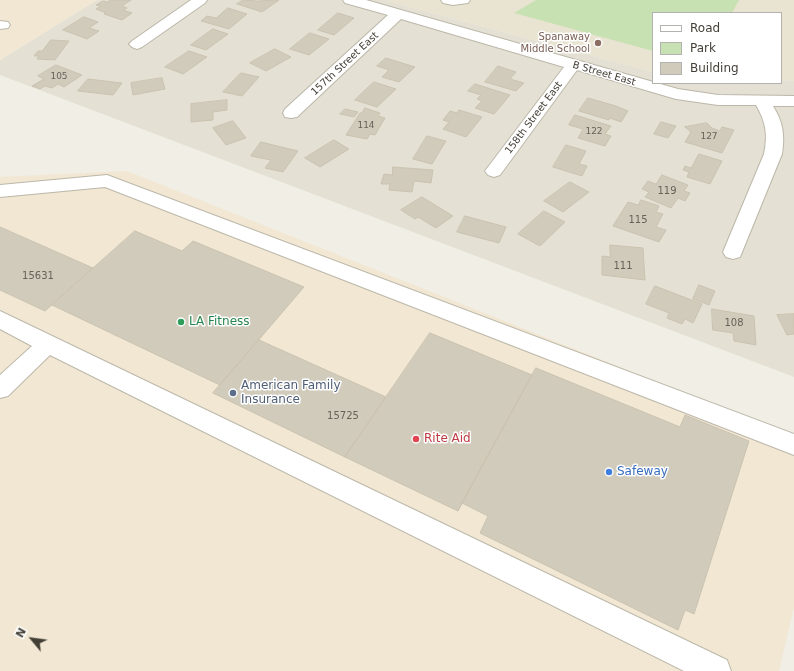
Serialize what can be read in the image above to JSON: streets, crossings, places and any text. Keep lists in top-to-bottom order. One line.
{"streets":{"street":["157th Street East","B Street East","158th Street East"]},"crossings":[["157th Street East","B Street East"],["B Street East","158th Street East"]],"places":["Spanaway Middle School","LA Fitness","American Family Insurance","Rite Aid","Safeway"],"house_numbers":["105","114","122","127","119","115","111","15631","108","15725"],"legend":["Road","Park","Building"],"north":"top left"}
